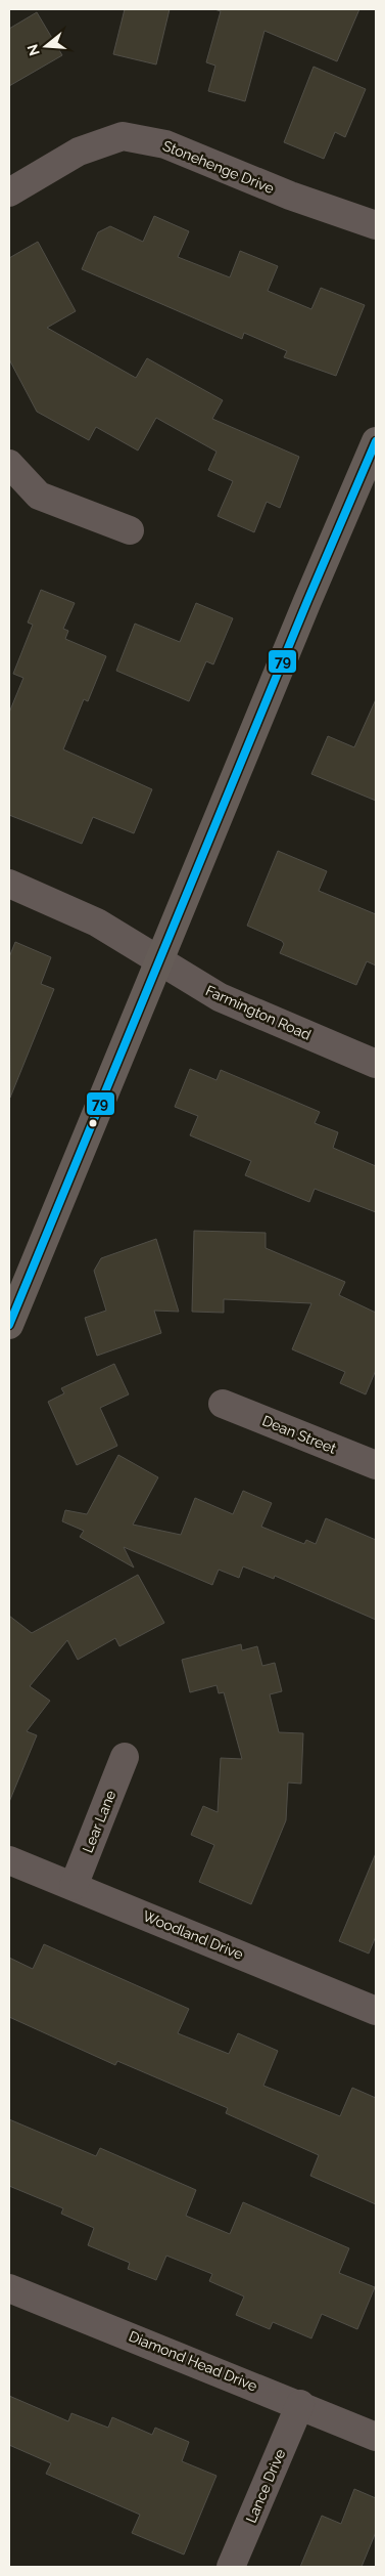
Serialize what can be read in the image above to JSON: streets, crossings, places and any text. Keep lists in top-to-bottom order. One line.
{"streets":{"street":["Stonehenge Drive","Farmington Road","Dean Street","Lear Lane","Woodland Drive","Diamond Head Drive","Lance Drive"]},"crossings":[["Lear Lane","Woodland Drive"],["Diamond Head Drive","Lance Drive"]],"lines":["transit line 79"],"north":"left"}
